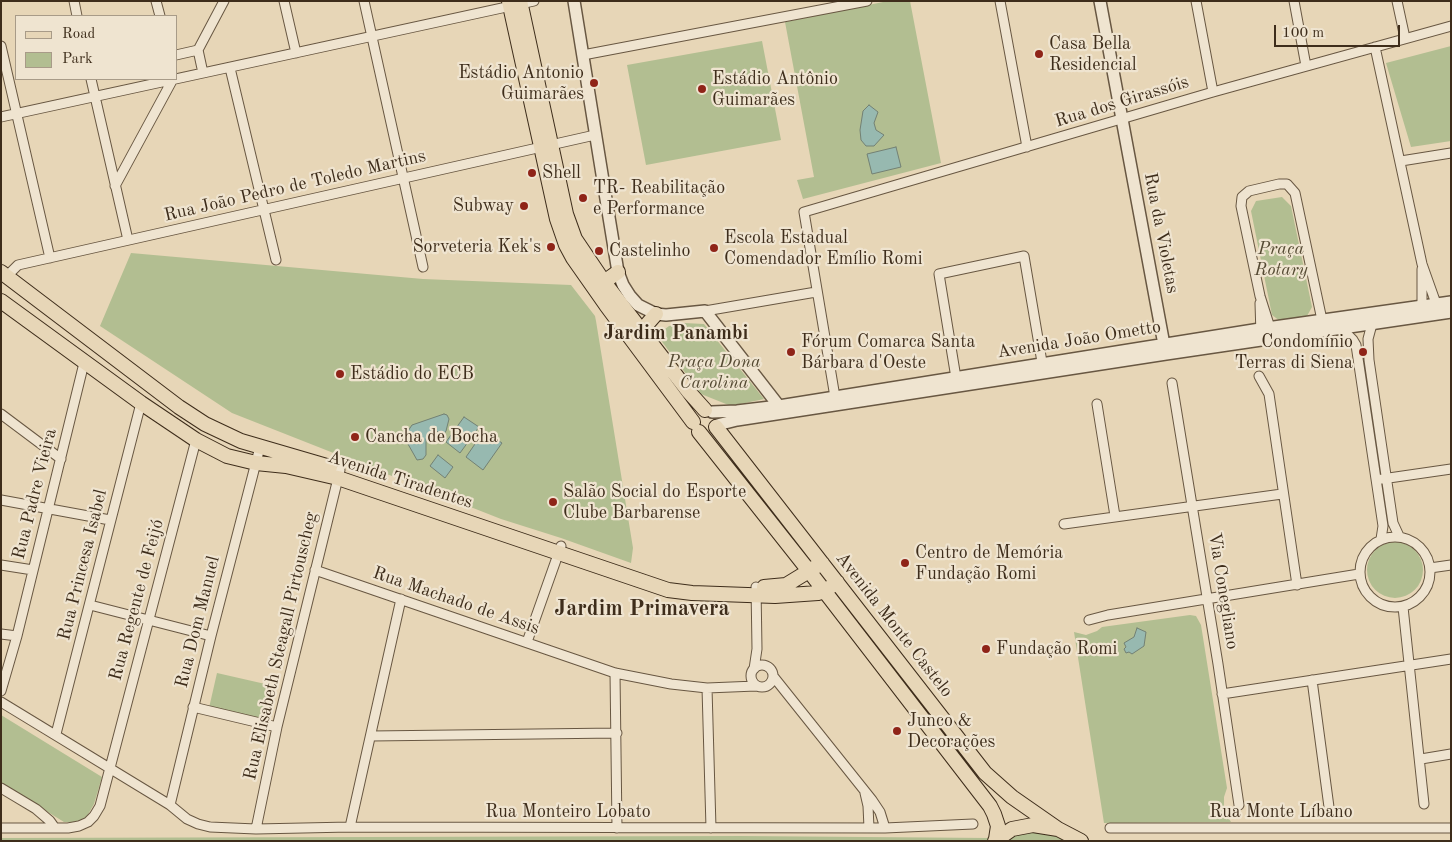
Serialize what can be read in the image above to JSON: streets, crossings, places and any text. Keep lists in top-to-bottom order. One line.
{"streets":{"main road":["Avenida Tiradentes","Avenida Monte Castelo"],"street":["Rua dos Girassóis","Rua João Pedro de Toledo Martins","Rua da Violetas","Avenida João Ometto","Rua Padre Vieira","Rua Princesa Isabel","Via Conegliano","Rua Regente de Feijó","Rua Machado de Assis","Rua Dom Manuel","Rua Elisabeth Steagall Pirtouscheg","Rua Monteiro Lobato","Rua Monte Líbano"]},"crossings":[["Rua dos Girassóis","Rua da Violetas"],["Rua João Pedro de Toledo Martins","Avenida Tiradentes"],["Rua João Pedro de Toledo Martins","Avenida Monte Castelo"],["Rua da Violetas","Avenida João Ometto"],["Avenida João Ometto","Avenida Monte Castelo"],["Avenida Tiradentes","Rua Padre Vieira"],["Avenida Tiradentes","Rua Princesa Isabel"],["Avenida Tiradentes","Rua Regente de Feijó"],["Avenida Tiradentes","Rua Dom Manuel"],["Avenida Tiradentes","Avenida Monte Castelo"],["Avenida Tiradentes","Rua Elisabeth Steagall Pirtouscheg"],["Rua Princesa Isabel","Rua Monteiro Lobato"],["Rua Regente de Feijó","Rua Monteiro Lobato"],["Rua Machado de Assis","Rua Elisabeth Steagall Pirtouscheg"],["Rua Dom Manuel","Rua Monteiro Lobato"],["Rua Elisabeth Steagall Pirtouscheg","Rua Monteiro Lobato"]],"districts":["Jardim Panambi","Jardim Primavera"],"parks":["Praça Rotary","Praça Dona Carolina"],"places":["Casa Bella Residencial","Estádio Antonio Guimarães","Estádio Antônio Guimarães","Shell","TR- Reabilitação e Performance","Subway","Sorveteria Kek's","Escola Estadual Comendador Emílio Romi","Castelinho","Fórum Comarca Santa Bárbara d'Oeste","Condomínio Terras di Siena","Estádio do ECB","Cancha de Bocha","Salão Social do Esporte Clube Barbarense","Centro de Memória Fundação Romi","Fundação Romi","Junco & Decorações"],"legend":["Road","Park"],"scale_bar":"100 m"}
